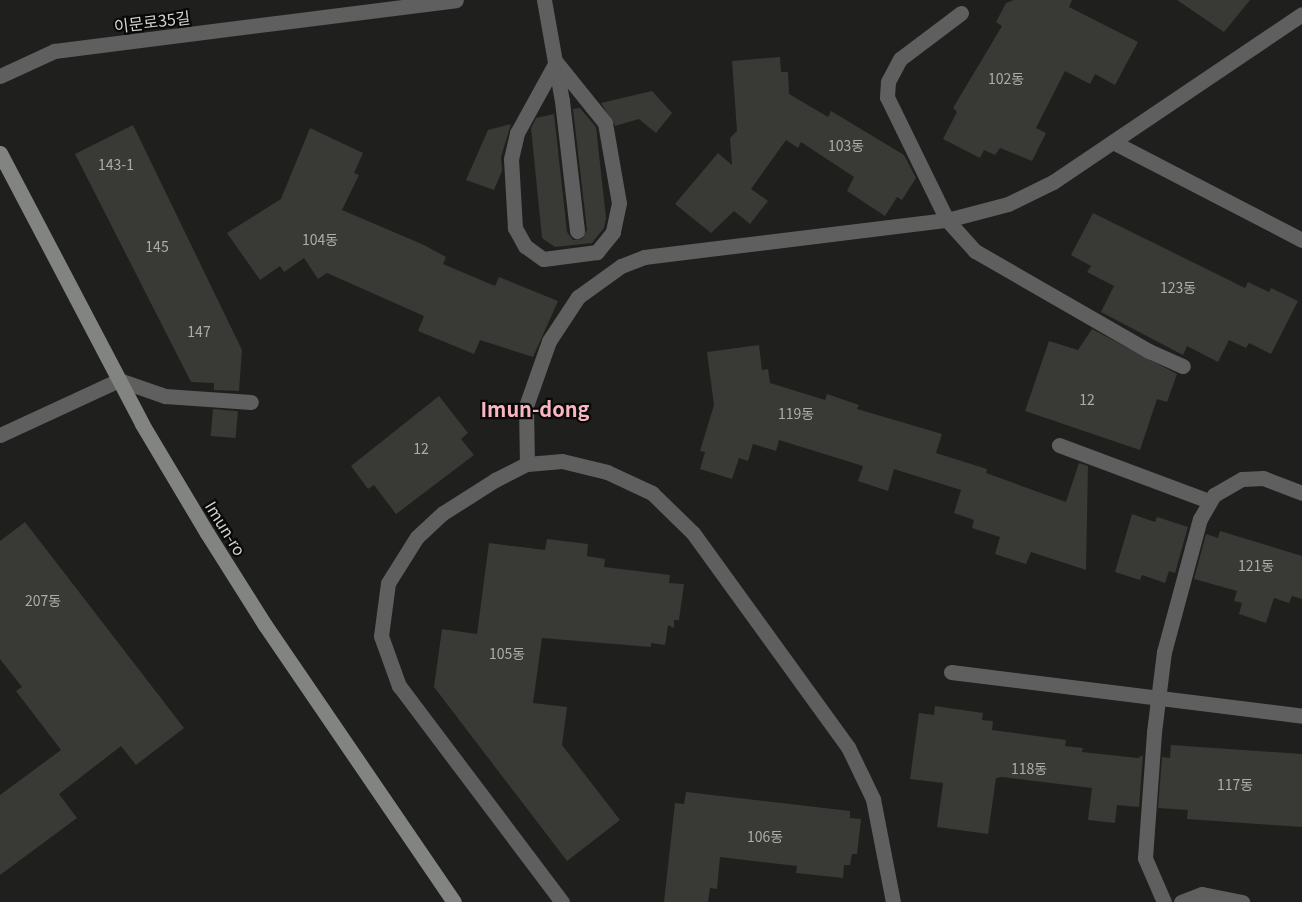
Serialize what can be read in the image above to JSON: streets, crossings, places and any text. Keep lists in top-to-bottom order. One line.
{"streets":{"main road":["Imun-ro"],"street":["이문로35길"]},"districts":["Imun-dong"],"house_numbers":["102동","103동","143-1","104동","145","123동","147","12","119동","12","121동","207동","105동","118동","117동","106동"]}
